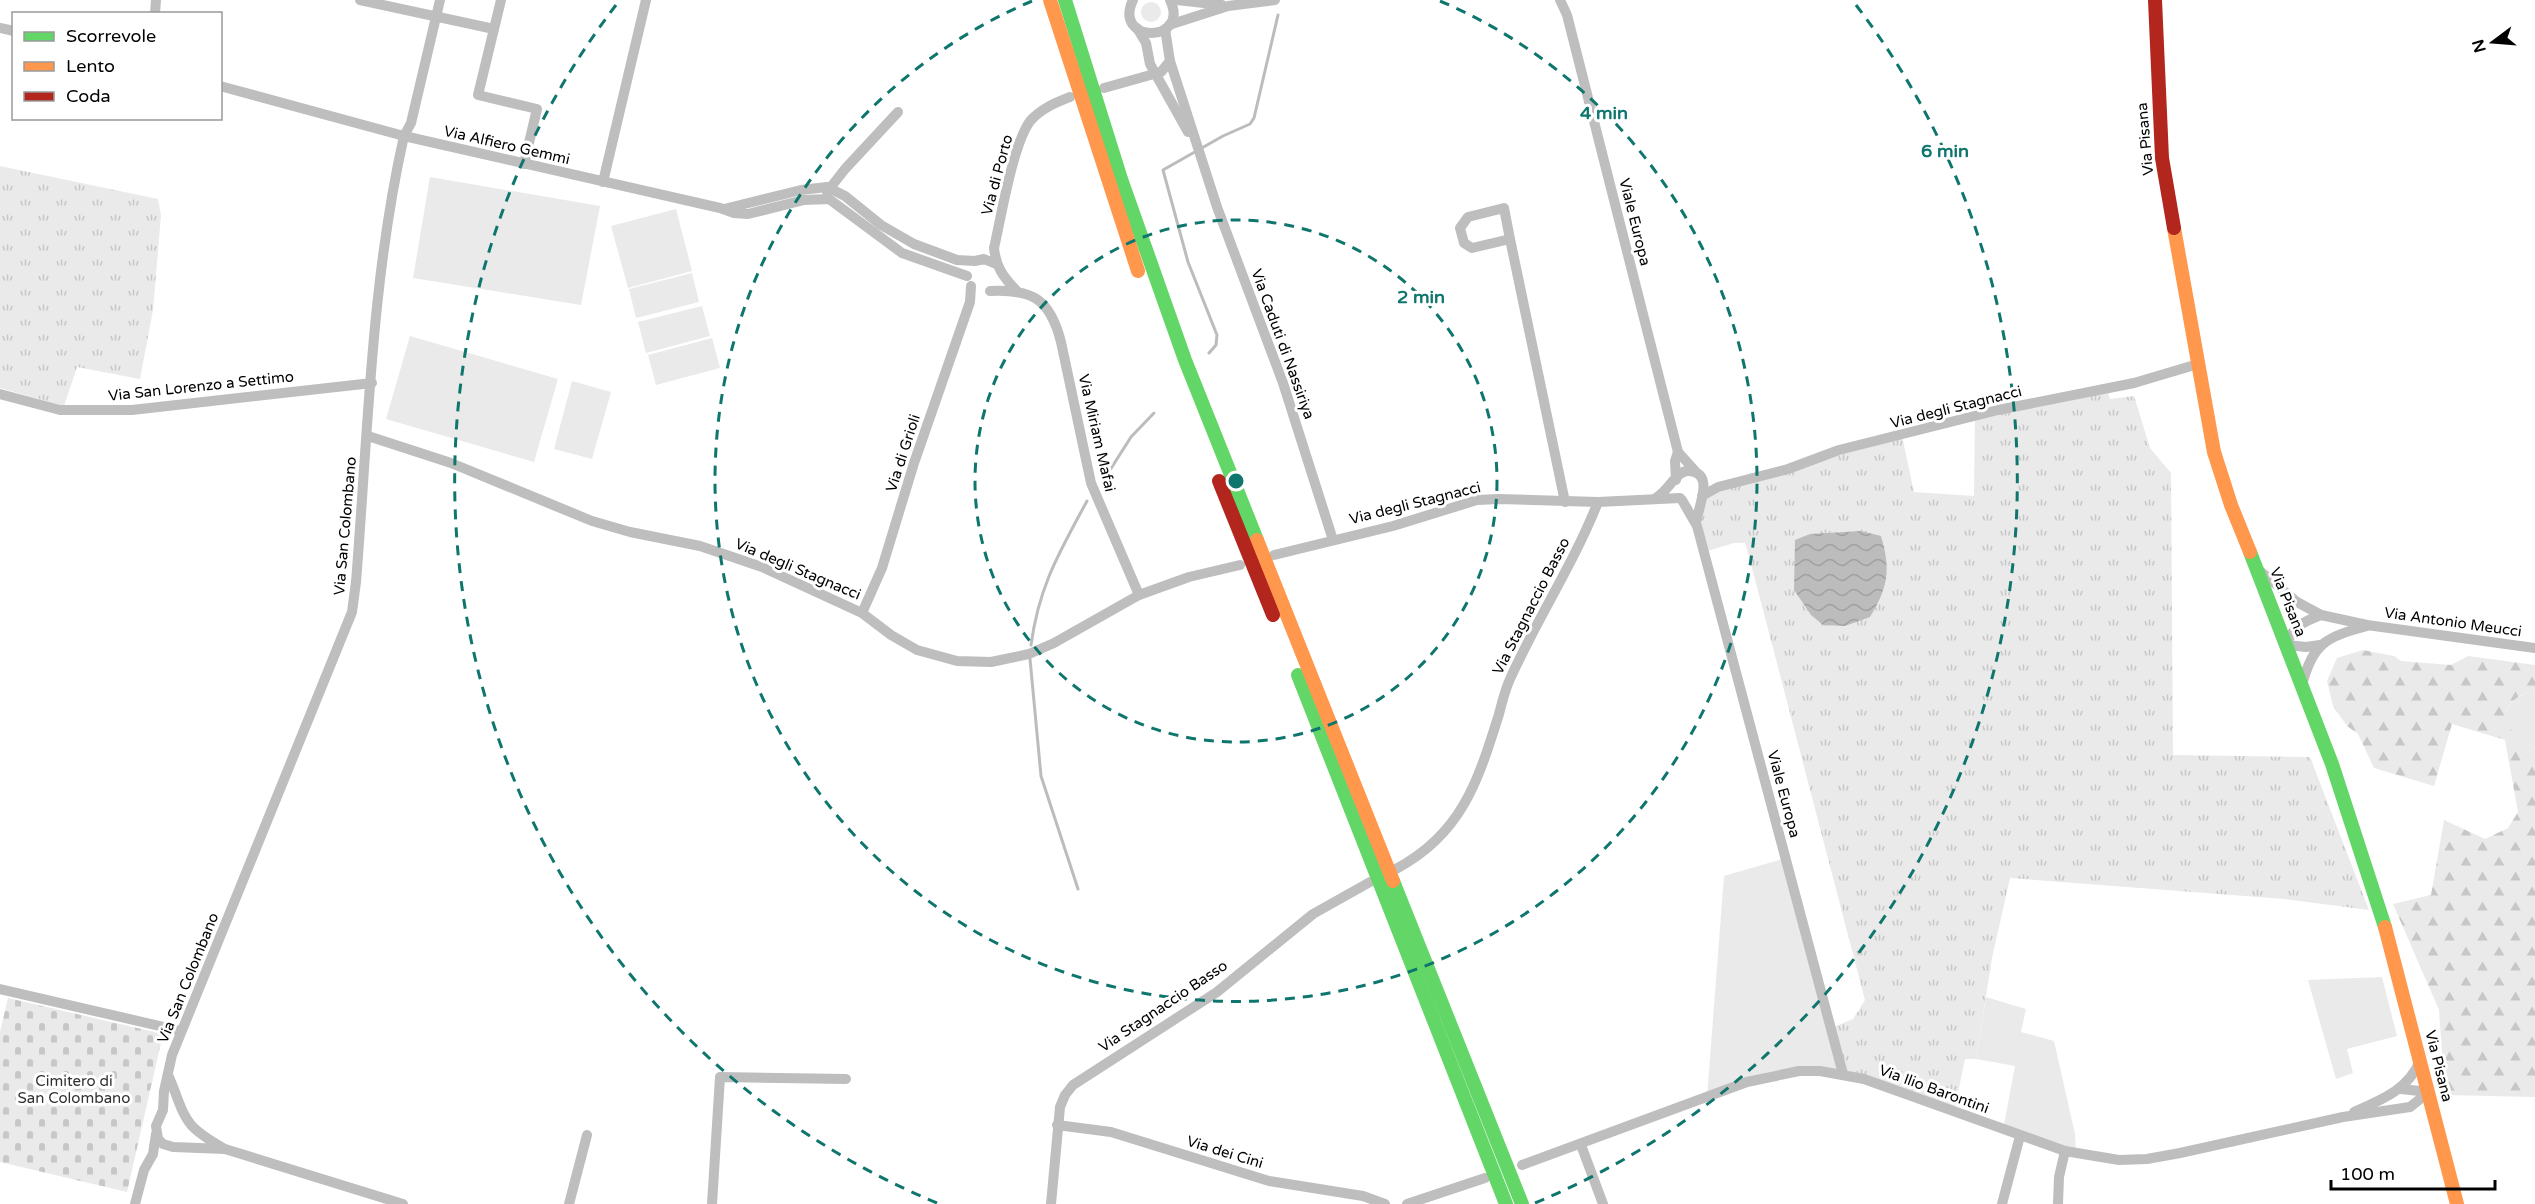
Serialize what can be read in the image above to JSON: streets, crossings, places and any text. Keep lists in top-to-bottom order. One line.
{"streets":{"main road":["Via Pisana"],"street":["Via Alfiero Gemmi","Via di Porto","Viale Europa","Via Caduti di Nassiriya","Via San Lorenzo a Settimo","Via degli Stagnacci","Via Miriam Mafai","Via di Grioli","Via San Colombano","Via Stagnaccio Basso","Via Antonio Meucci","Via Ilio Barontini","Via dei Cini"]},"crossings":[["Via Pisana","Via degli Stagnacci"],["Via Pisana","Via Antonio Meucci"],["Via Pisana","Via Ilio Barontini"],["Via Alfiero Gemmi","Via San Colombano"],["Via di Porto","Via Miriam Mafai"],["Via di Porto","Via di Grioli"],["Viale Europa","Via degli Stagnacci"],["Viale Europa","Via Ilio Barontini"],["Via Caduti di Nassiriya","Via degli Stagnacci"],["Via San Lorenzo a Settimo","Via San Colombano"],["Via degli Stagnacci","Via Miriam Mafai"],["Via degli Stagnacci","Via di Grioli"],["Via degli Stagnacci","Via San Colombano"],["Via degli Stagnacci","Via Stagnaccio Basso"],["Via Miriam Mafai","Via di Grioli"],["Via Stagnaccio Basso","Via dei Cini"]],"parks":["Cimitero di San Colombano"],"legend":["Scorrevole","Lento","Coda"],"scale_bar":"100 m","north":"left","rings":["4 min","6 min","2 min"]}
